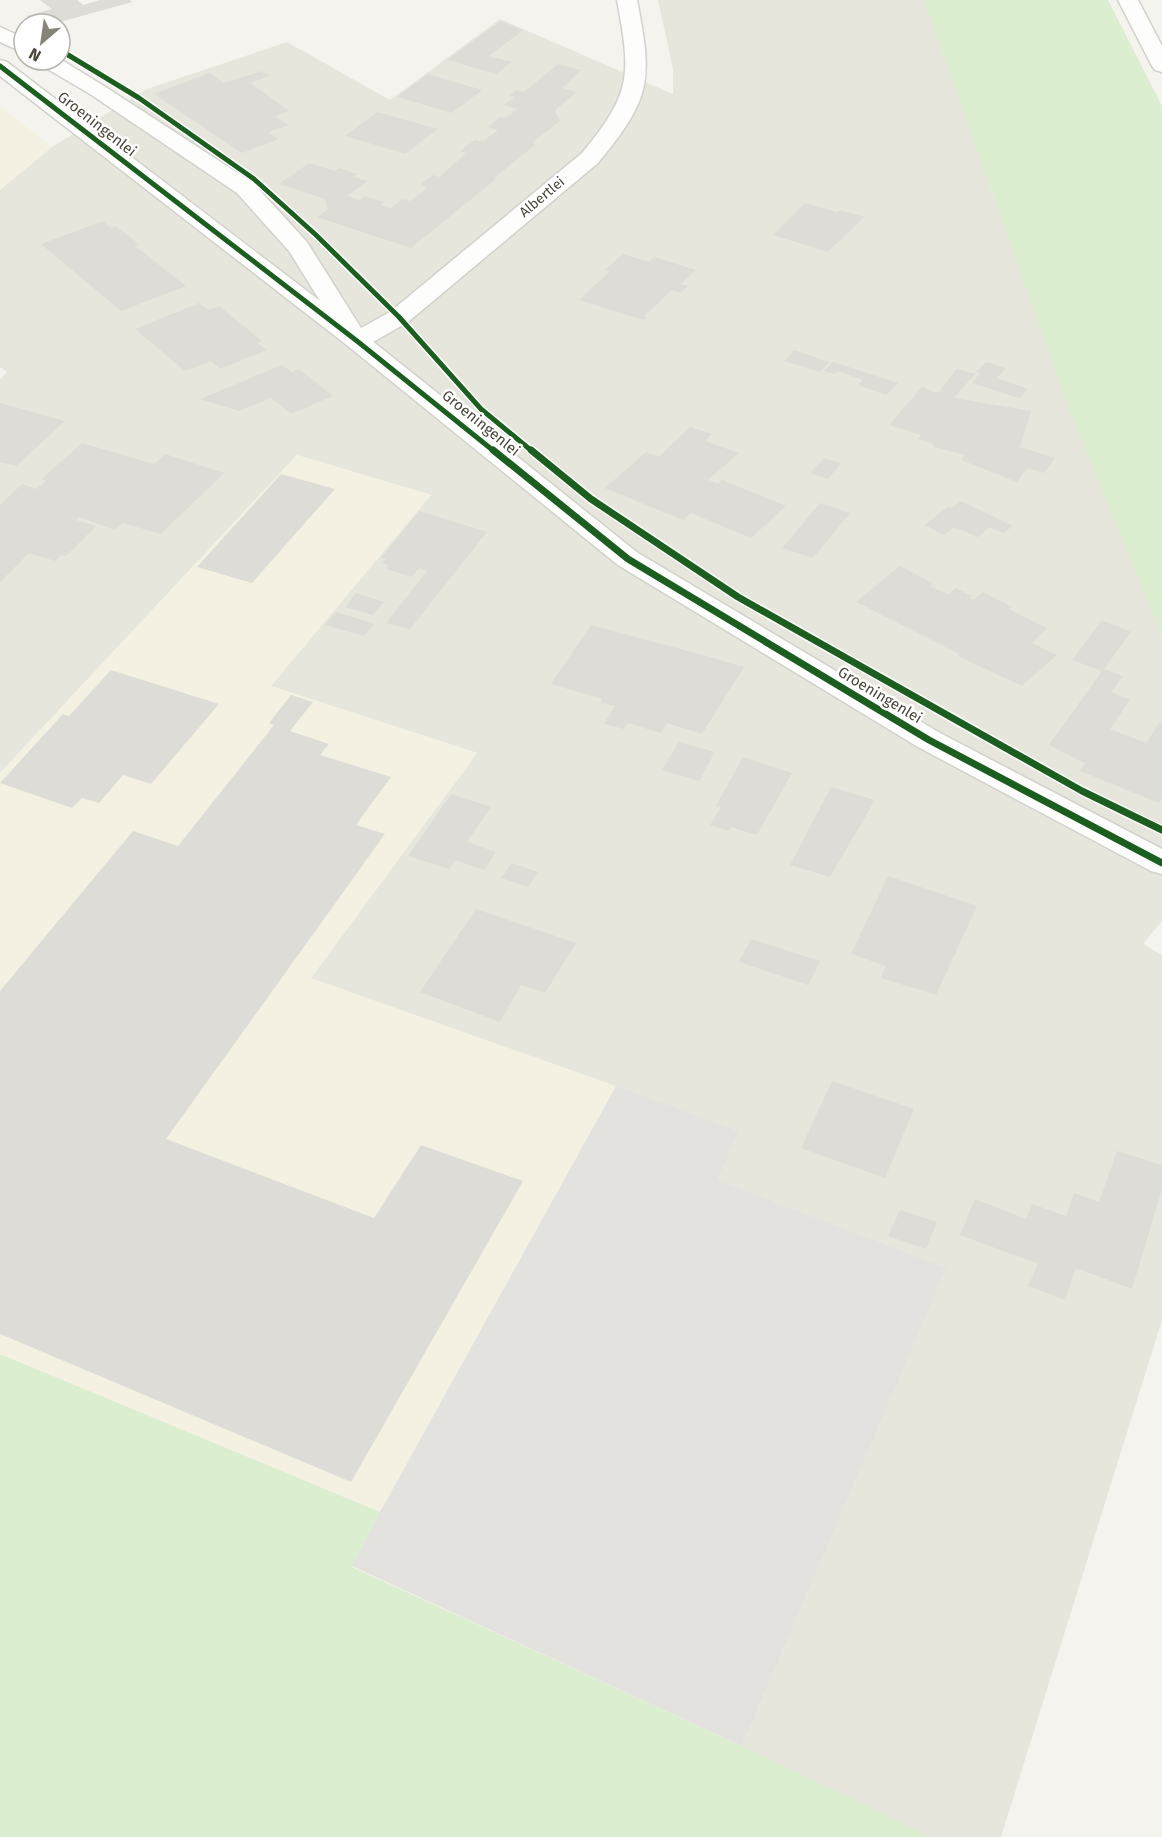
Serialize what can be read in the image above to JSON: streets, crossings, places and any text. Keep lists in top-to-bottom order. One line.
{"streets":{"street":["Groeningenlei","Albertlei"]},"crossings":[["Groeningenlei","Albertlei"]],"north":"bottom left"}
